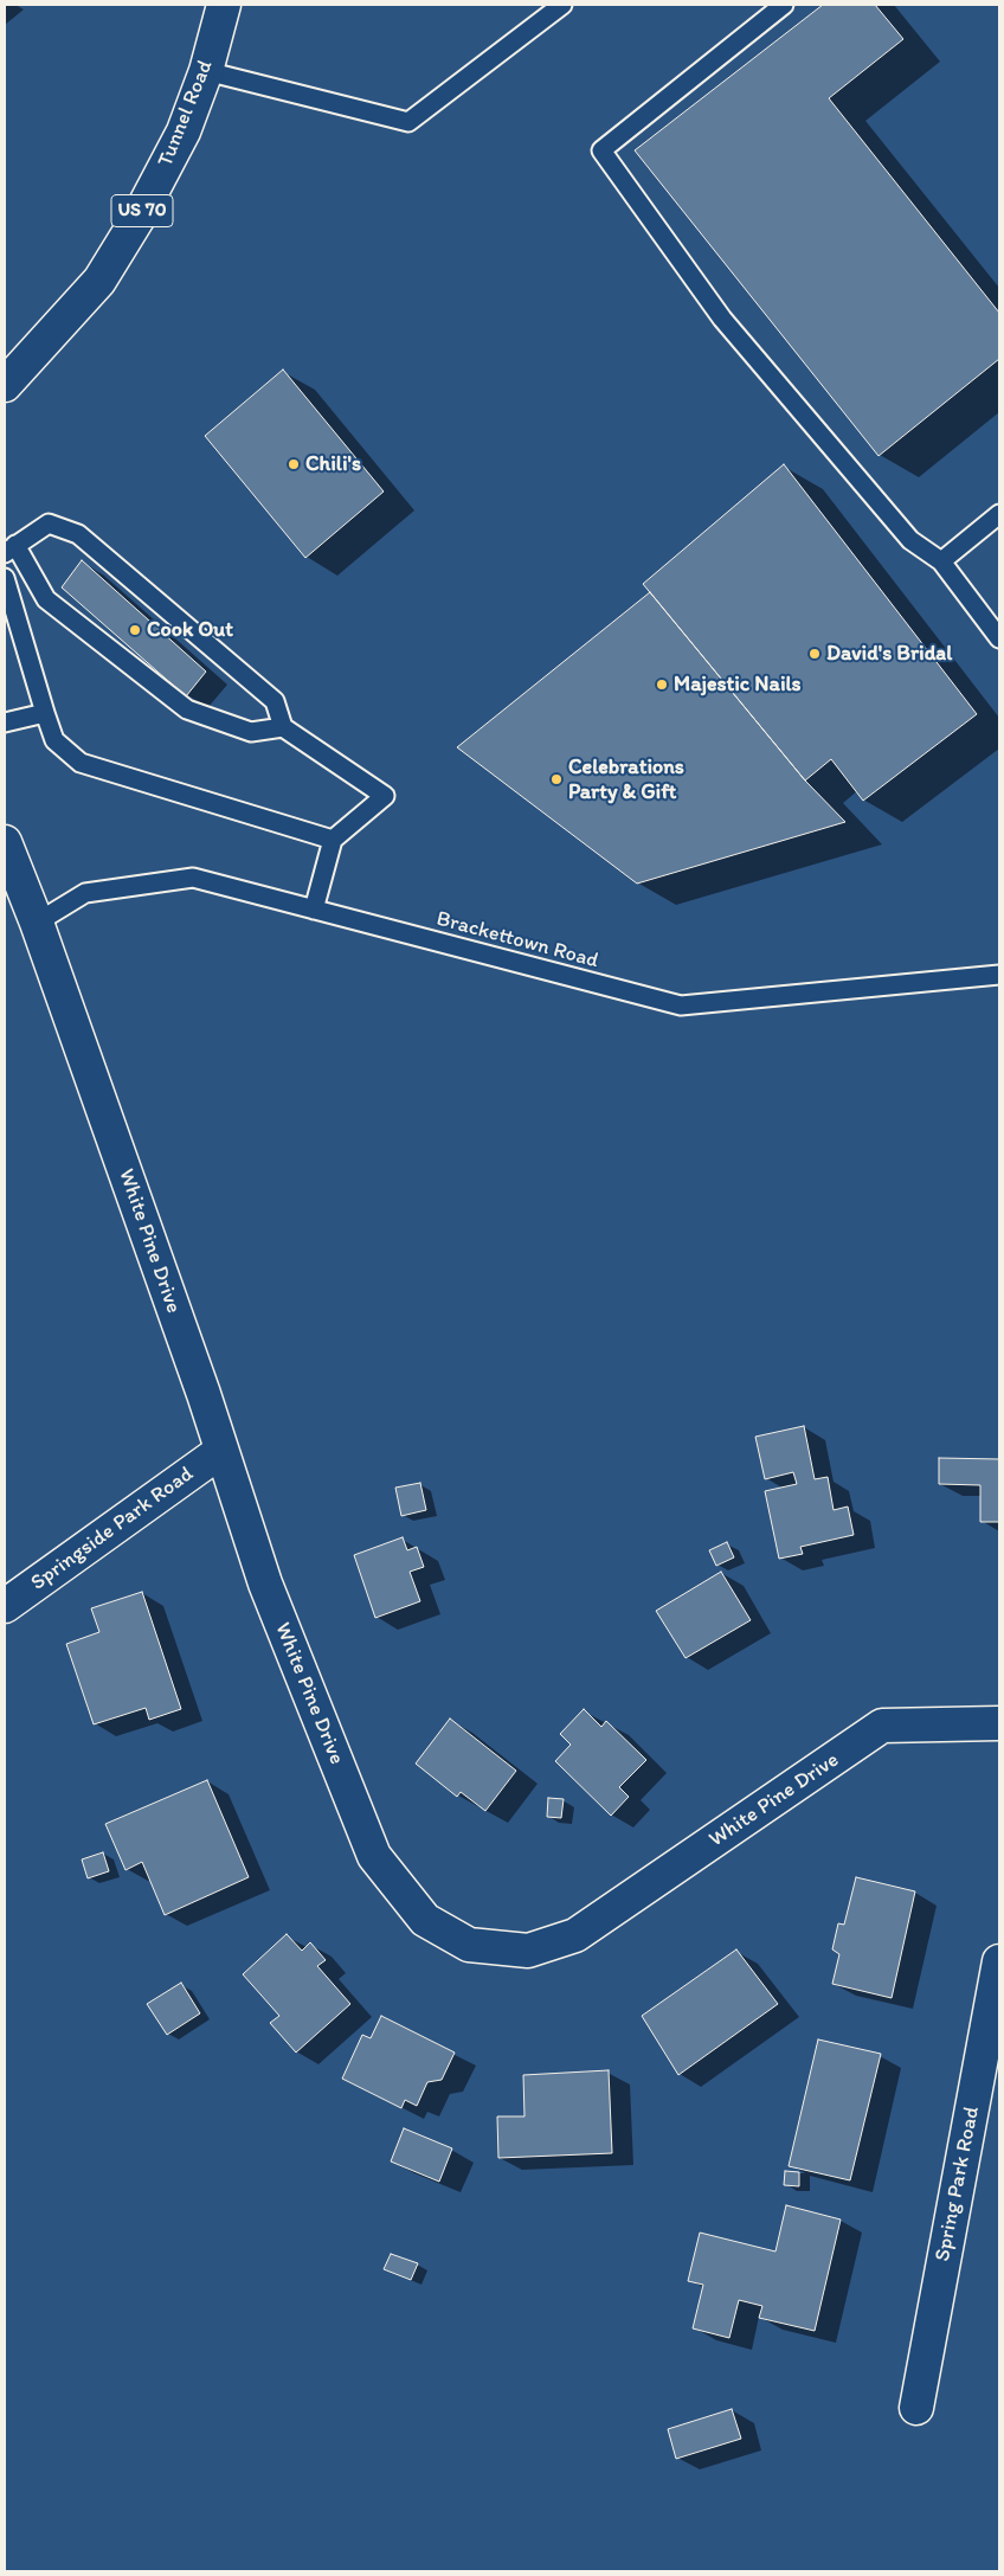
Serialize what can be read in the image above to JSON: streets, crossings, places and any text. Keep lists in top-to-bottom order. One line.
{"streets":{"street":["Tunnel Road","US 70","White Pine Drive","Springside Park Road","Spring Park Road"],"lane":["Brackettown Road"]},"crossings":[["Brackettown Road","White Pine Drive"],["White Pine Drive","Springside Park Road"]],"places":["Chili's","Cook Out","David's Bridal","Majestic Nails","Celebrations Party & Gift"]}
